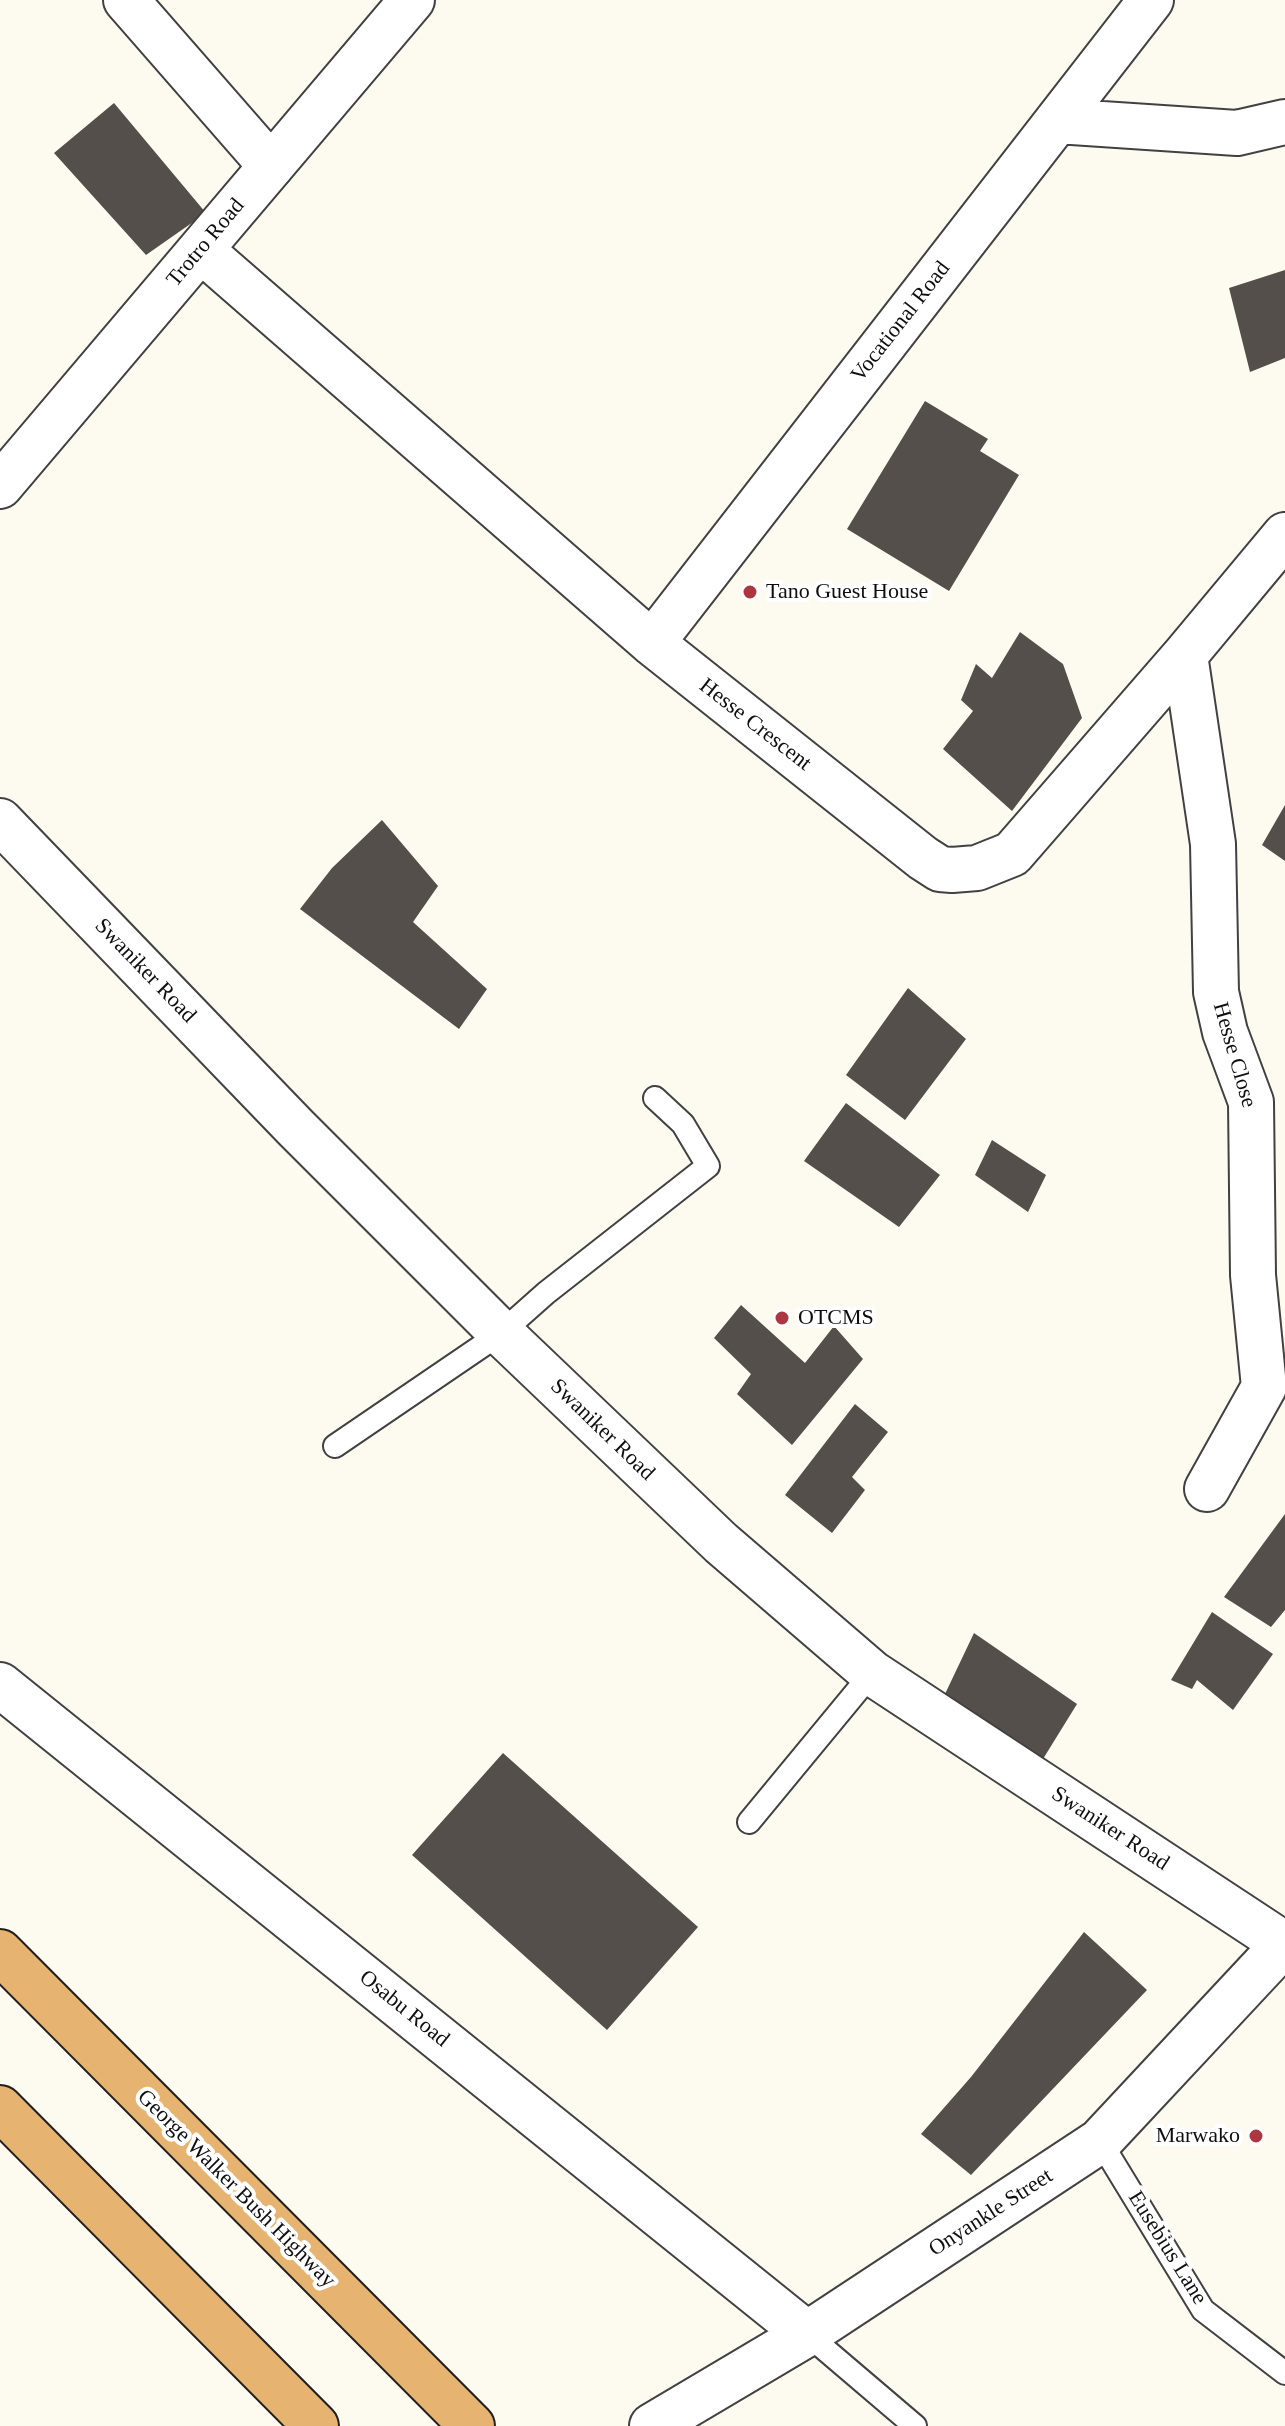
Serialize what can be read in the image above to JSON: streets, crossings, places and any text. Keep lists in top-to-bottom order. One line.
{"streets":{"highway":["George Walker Bush Highway"],"street":["Trotro Road","Vocational Road","Hesse Crescent","Swaniker Road","Hesse Close","Osabu Road","Onyankle Street"],"lane":["Eusebius Lane"]},"crossings":[["Trotro Road","Hesse Crescent"],["Vocational Road","Hesse Crescent"],["Hesse Crescent","Hesse Close"],["Swaniker Road","Onyankle Street"],["Osabu Road","Onyankle Street"],["Onyankle Street","Eusebius Lane"]],"places":["Tano Guest House","OTCMS","Marwako"]}
